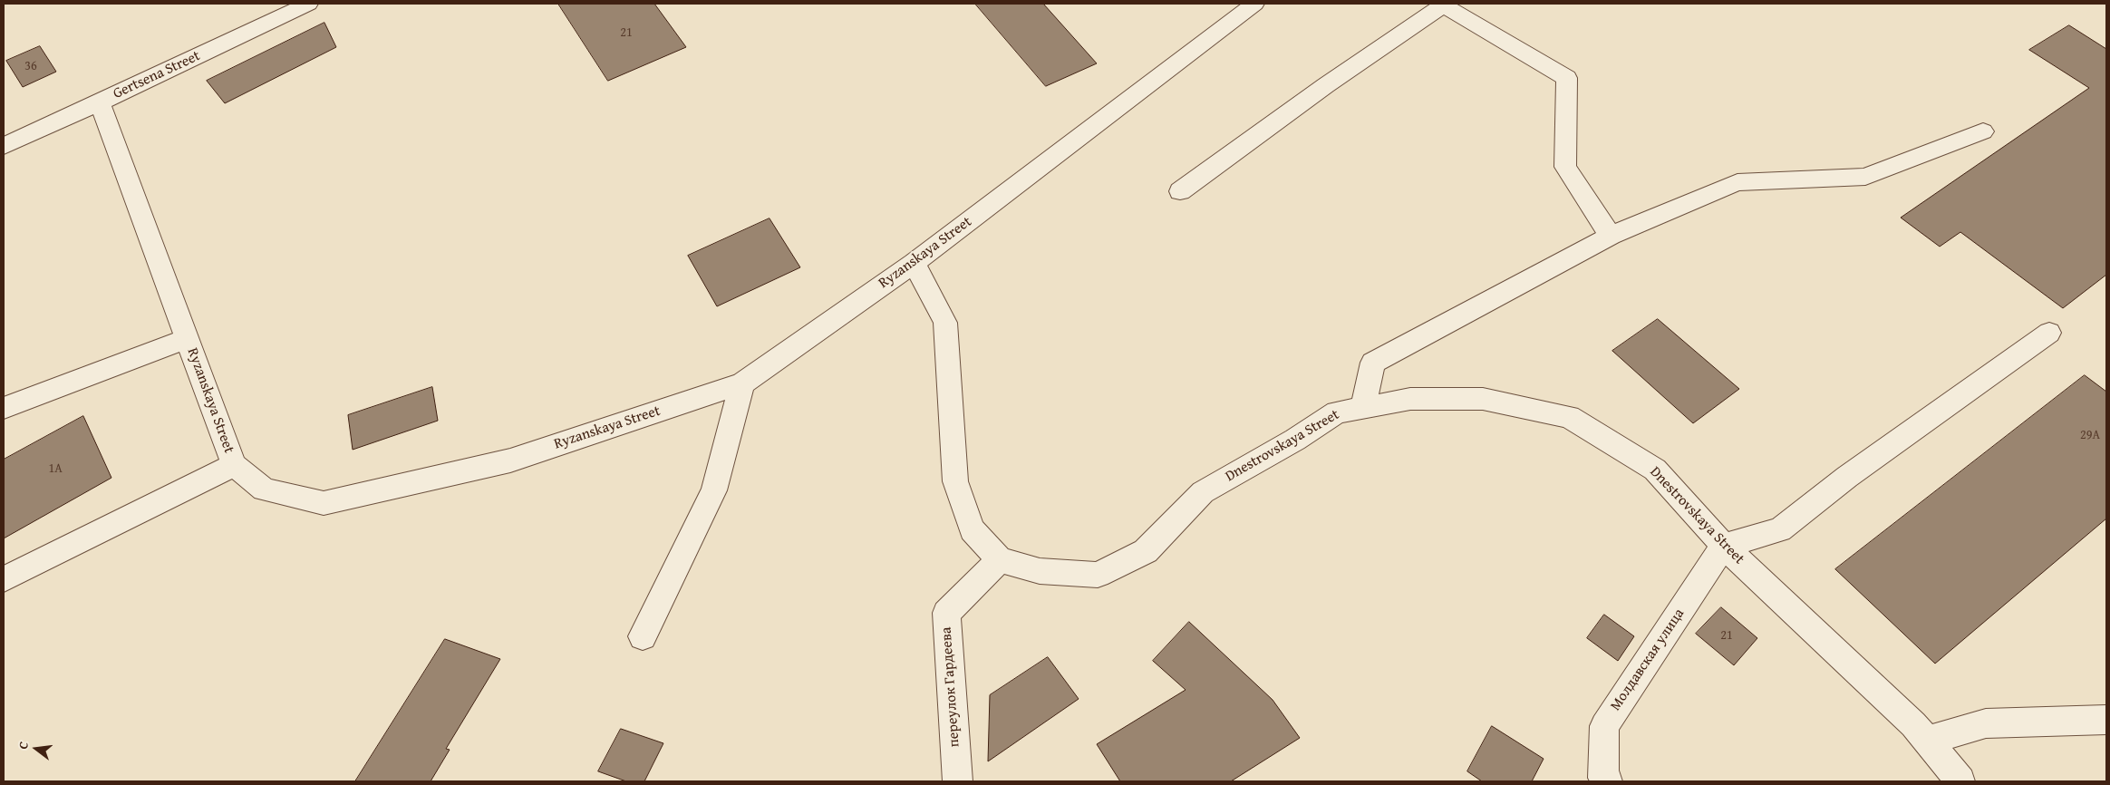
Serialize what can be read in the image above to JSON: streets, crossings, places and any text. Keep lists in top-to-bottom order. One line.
{"streets":{"street":["Gertsena Street","Ryzanskaya Street","Dnestrovskaya Street","Молдавская улица","переулок Гардеева"]},"crossings":[["Gertsena Street","Ryzanskaya Street"],["Dnestrovskaya Street","Молдавская улица"],["Dnestrovskaya Street","переулок Гардеева"]],"house_numbers":["21","36","29А","1А","21"],"north":"left"}
